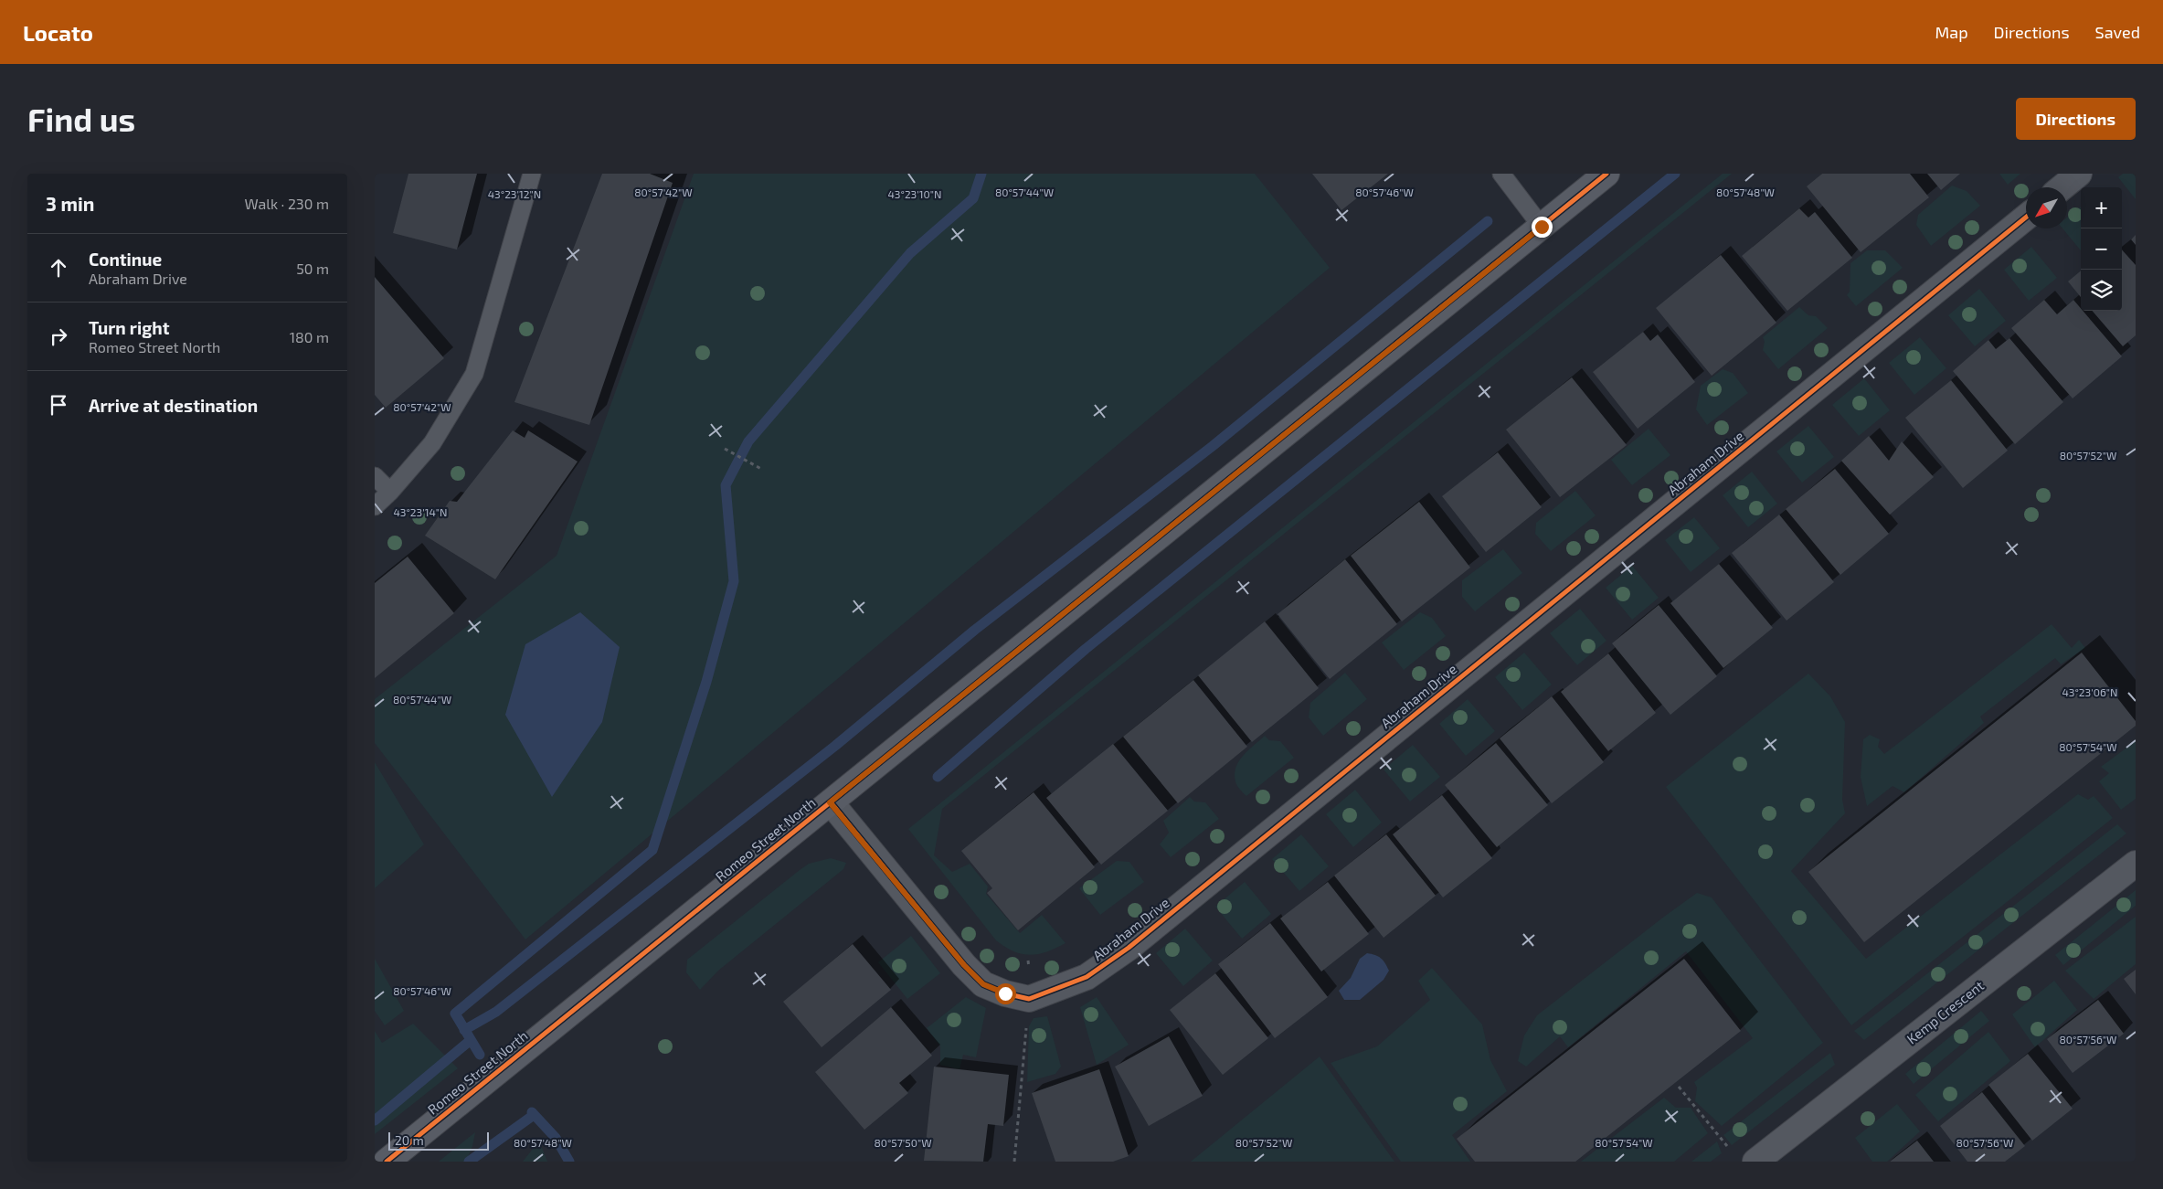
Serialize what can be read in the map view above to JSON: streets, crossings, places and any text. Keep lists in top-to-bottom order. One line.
{"streets":{"main road":["Romeo Street North"],"street":["Abraham Drive","Kemp Crescent"]},"scale_bar":"20 m","north":"bottom left","page":{"header":"Locato","nav":["Map","Directions","Saved"],"buttons":"Directions","title":"Find us","heading":["3 min","Walk · 230 m"],"map_buttons":["+","−"],"list":[["Continue","Abraham Drive","50 m"],["Turn right","Romeo Street North","180 m"],"Arrive at destination"],"scale":"20 m"},"coordinates":["80°57'42\"W","80°57'44\"W","80°57'46\"W","80°57'48\"W","43°23'12\"N","43°23'10\"N","80°57'52\"W","43°23'14\"N","43°23'06\"N","80°57'54\"W","80°57'56\"W","80°57'50\"W"]}
